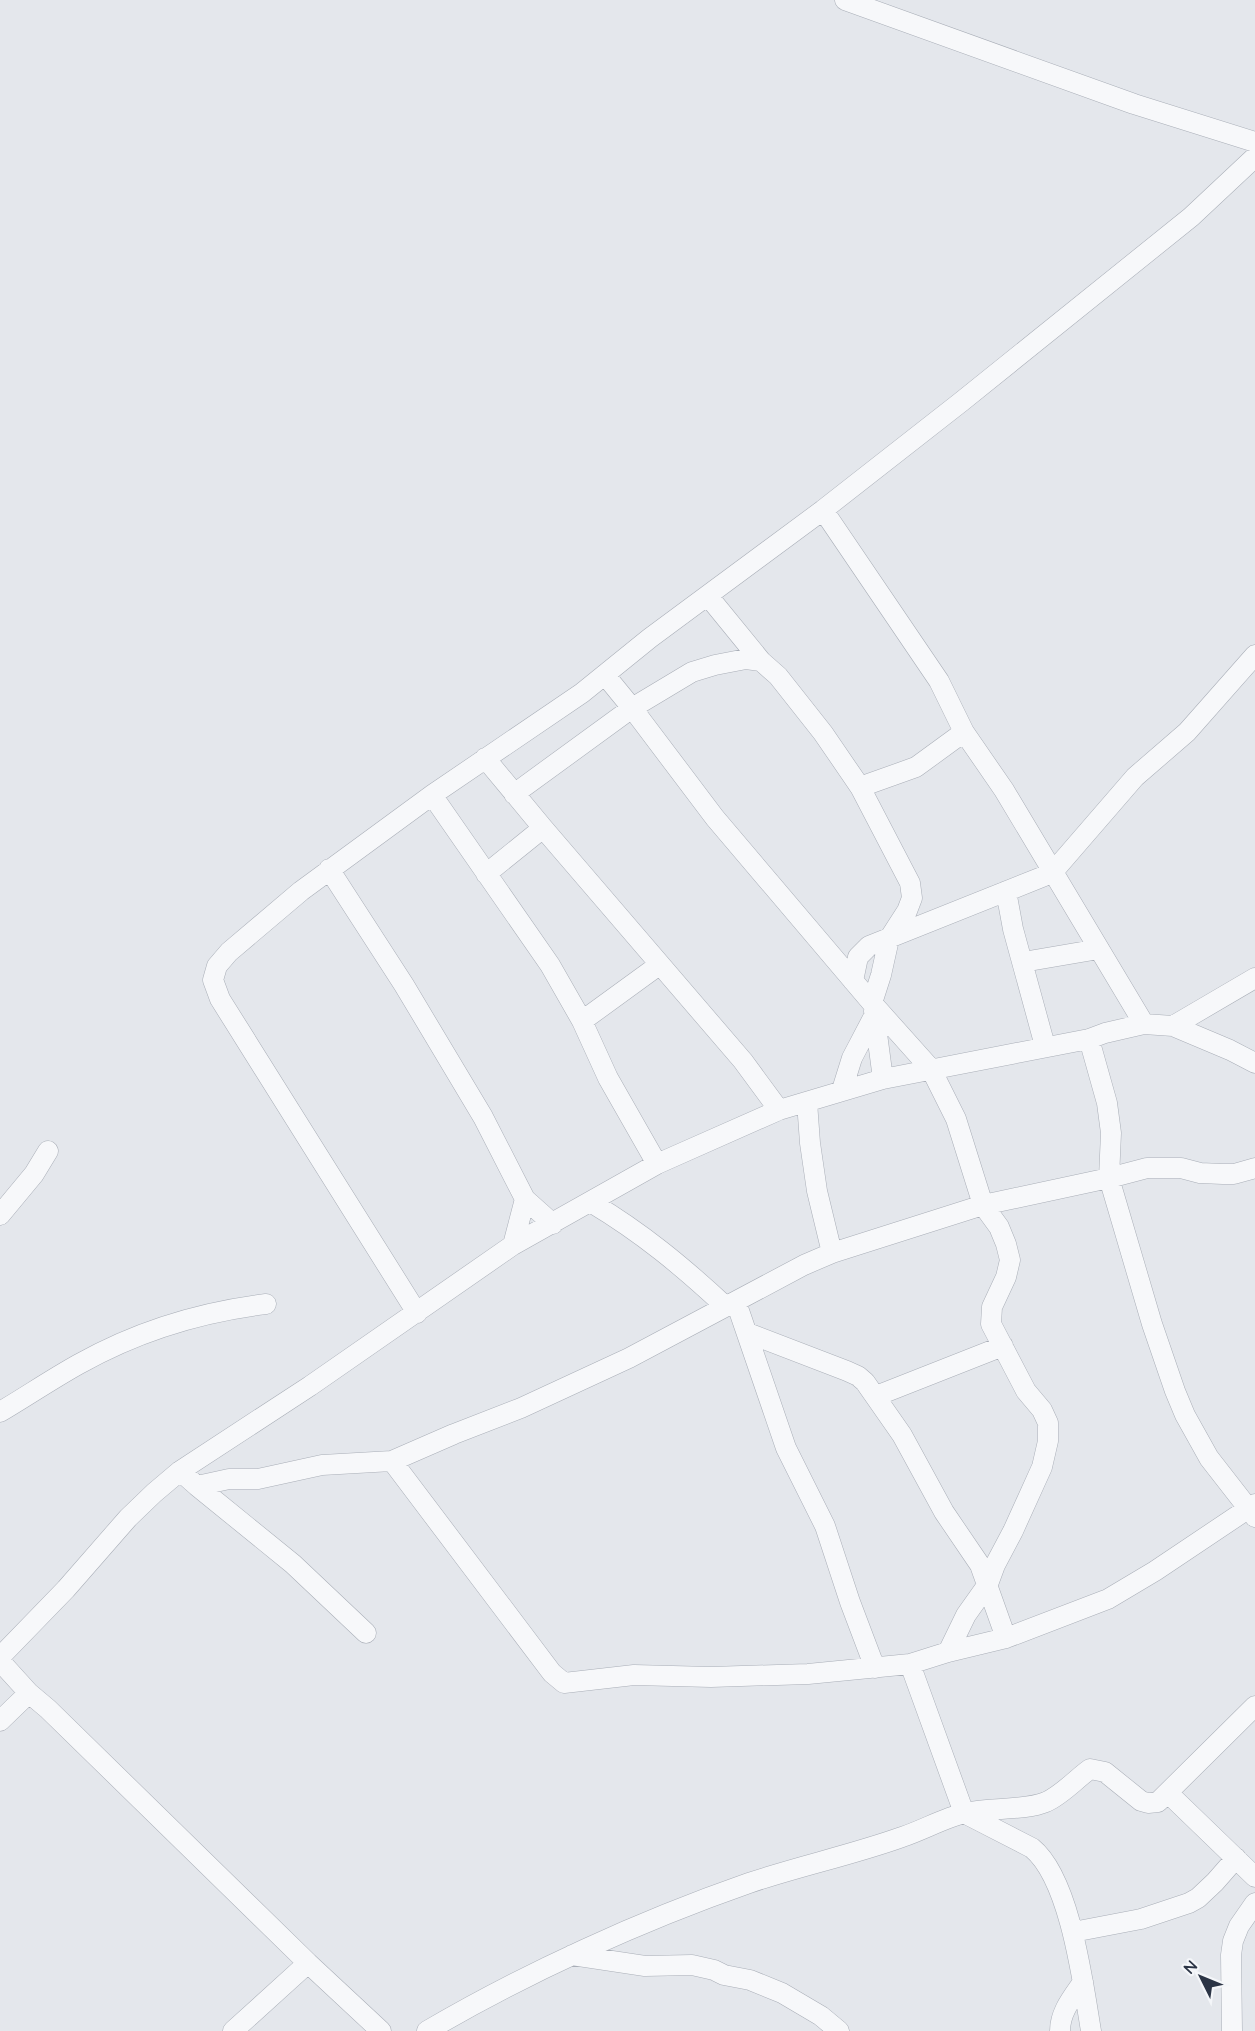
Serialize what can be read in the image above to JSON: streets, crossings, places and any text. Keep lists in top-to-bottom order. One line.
{"north":"top left"}
